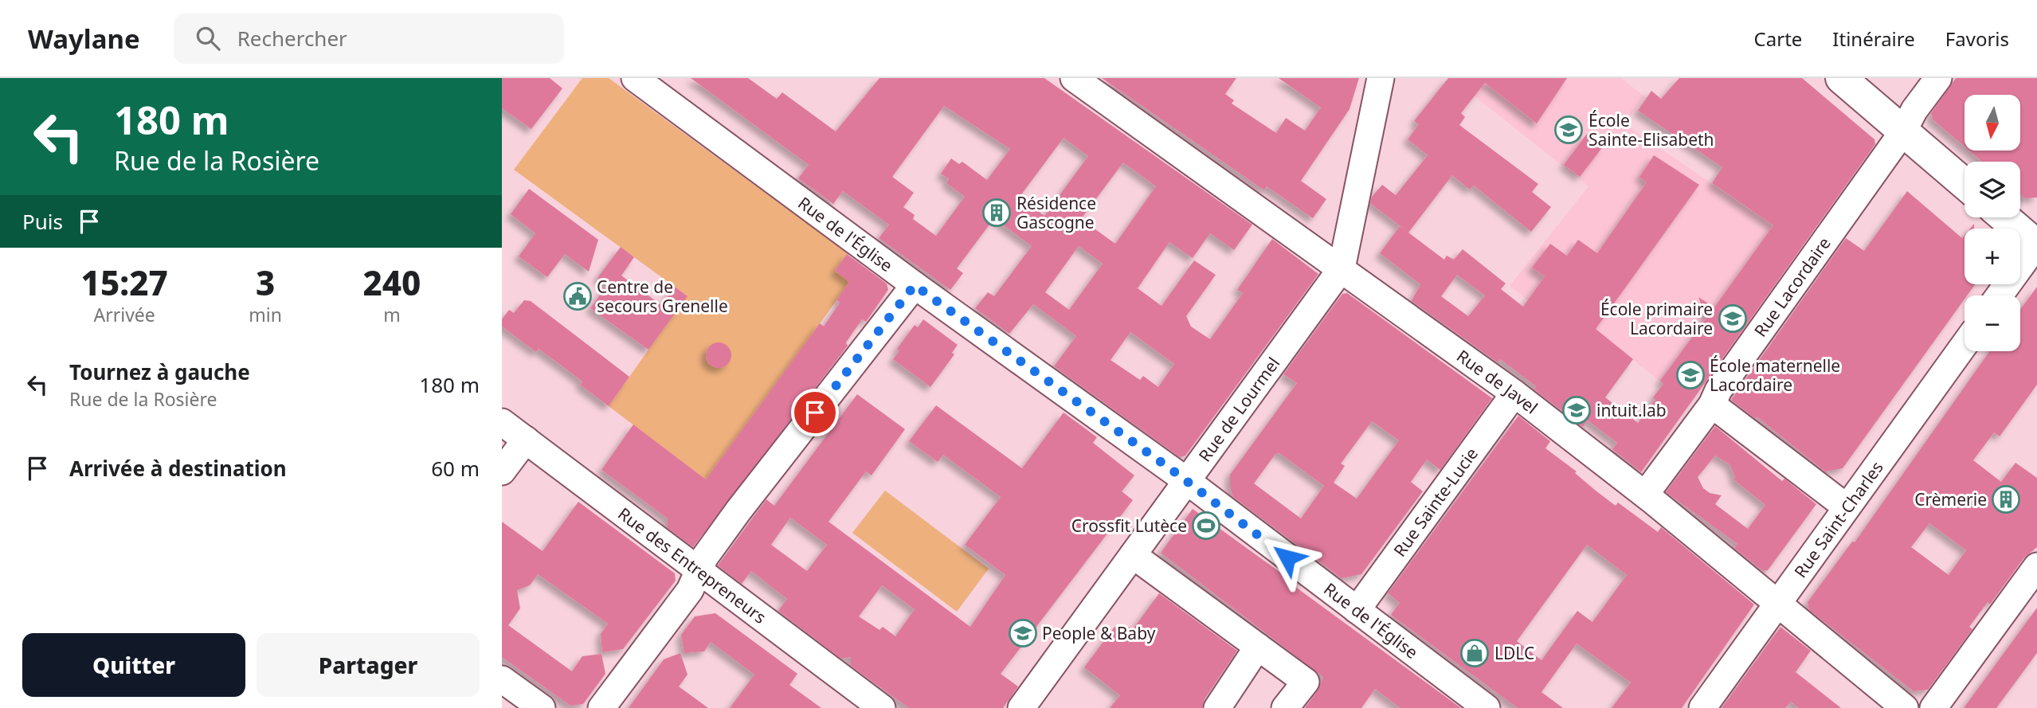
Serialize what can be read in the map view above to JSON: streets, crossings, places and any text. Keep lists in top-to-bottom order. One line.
{"streets":{"street":["Rue de l'Église","Rue Lacordaire","Rue de Javel","Rue de Lourmel","Rue Sainte-Lucie","Rue Saint-Charles","Rue des Entrepreneurs"]},"crossings":[["Rue de l'Église","Rue de Lourmel"],["Rue de l'Église","Rue Sainte-Lucie"],["Rue Lacordaire","Rue de Javel"],["Rue de Javel","Rue de Lourmel"],["Rue de Javel","Rue Sainte-Lucie"],["Rue de Javel","Rue Saint-Charles"]],"places":{"school or university":["École Sainte-Elisabeth","École primaire Lacordaire","École maternelle Lacordaire","intuit.lab","People & Baby"],"building":["Résidence Gascogne","Crèmerie"],"public building":["Centre de secours Grenelle"],"sports":["Crossfit Lutèce"],"shop":["LDLC"]},"north":"bottom","page":{"header":"Waylane","search":"Rechercher","nav":["Carte","Itinéraire","Favoris"],"turn":["180 m","Rue de la Rosière"],"map_buttons":["+","−"],"then":"Puis","eta":["15:27","Arrivée","3","min","240","m"],"list":[{"name":"Tournez à gauche","note":"Rue de la Rosière","value":"180 m"},{"name":"Arrivée à destination","value":"60 m"}],"buttons":["Quitter","Partager"]}}
